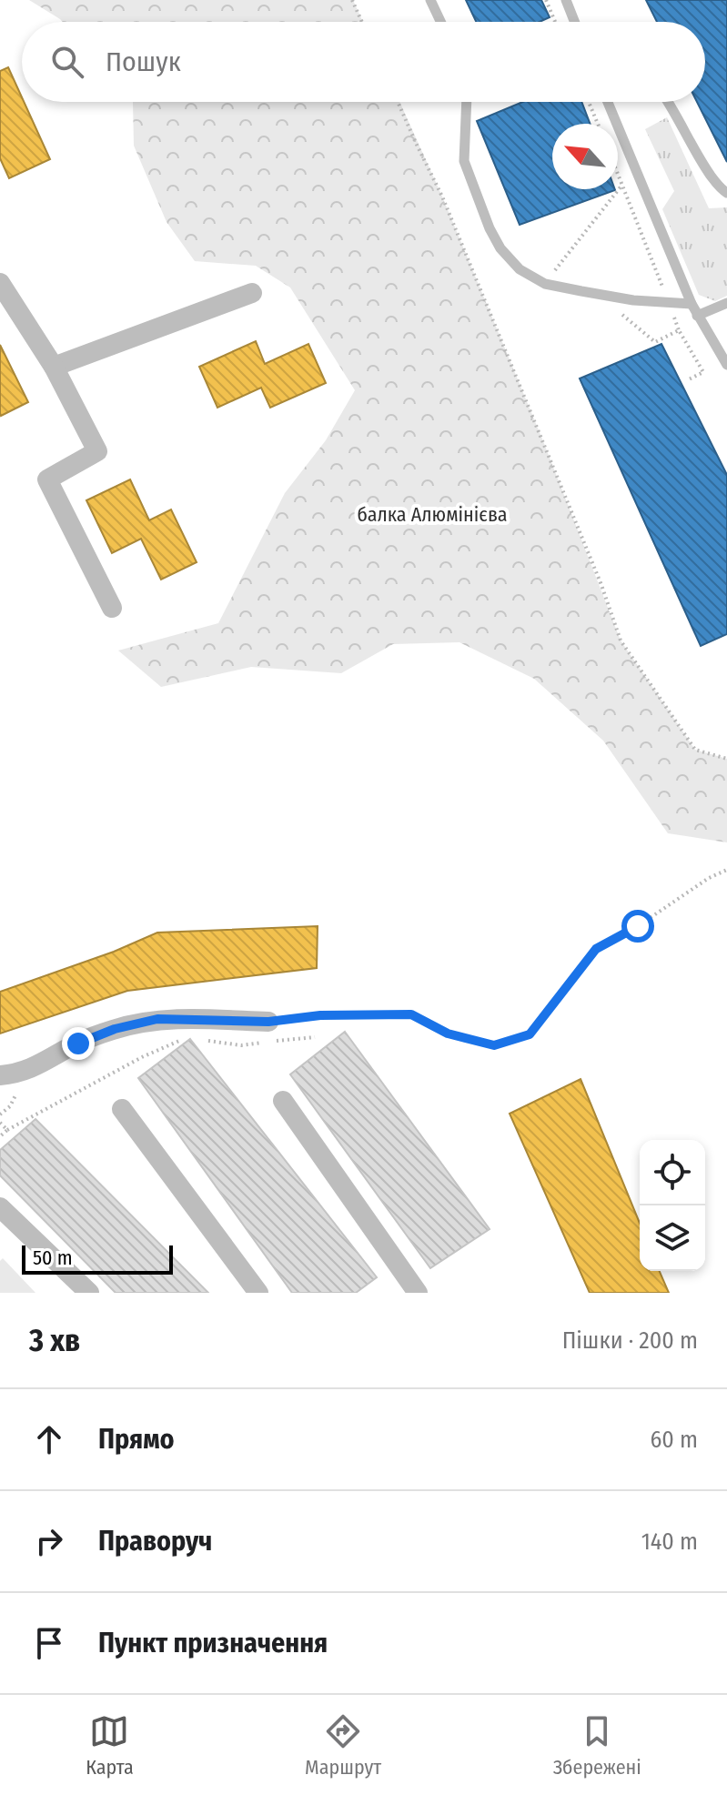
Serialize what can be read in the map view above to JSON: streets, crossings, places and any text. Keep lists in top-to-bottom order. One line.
{"parks":["балка Алюмінієва"],"scale_bar":"50 m","north":"top left","page":{"search":"Пошук","scale":"50 m","heading":["3 хв","Пішки · 200 m"],"list":[["Прямо","60 m"],["Праворуч","140 m"],"Пункт призначення"],"nav":["Карта","Маршрут","Збережені"]}}
